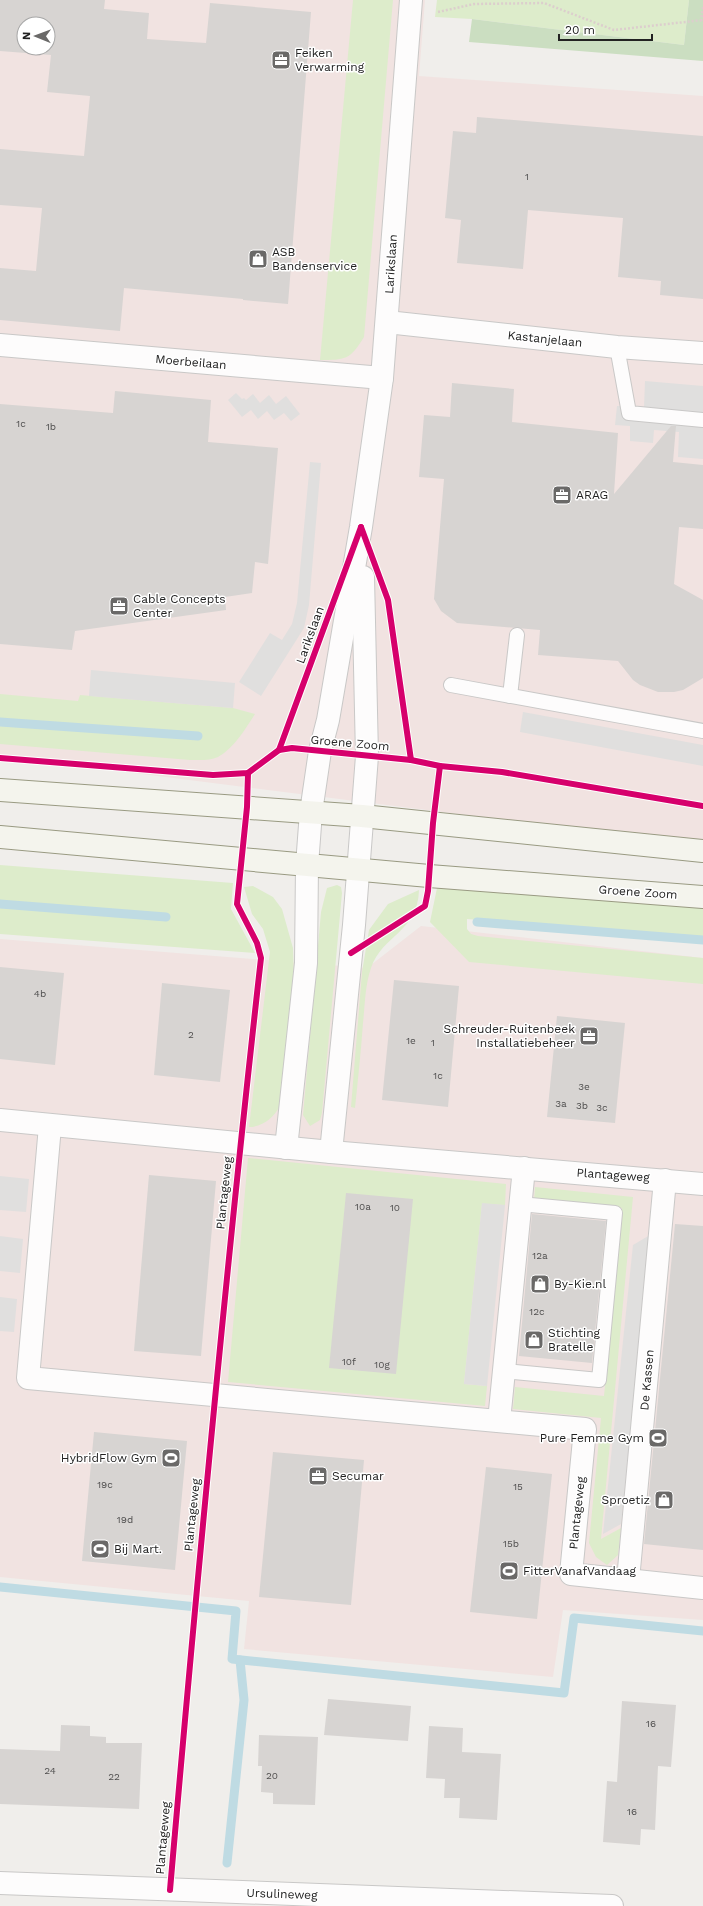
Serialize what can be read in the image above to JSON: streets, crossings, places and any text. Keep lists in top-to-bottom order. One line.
{"streets":{"main road":["Groene Zoom"],"street":["Larikslaan","Kastanjelaan","Moerbeilaan","Plantageweg","De Kassen","Ursulineweg"]},"crossings":[["Larikslaan","Kastanjelaan"],["Larikslaan","Moerbeilaan"],["Larikslaan","Groene Zoom"],["Plantageweg","De Kassen"]],"places":{"office":["Feiken Verwarming","ARAG","Cable Concepts Center","Schreuder-Ruitenbeek Installatiebeheer","Secumar"],"shop":["ASB Bandenservice","By-Kie.nl","Stichting Bratelle","Sproetiz"],"sports":["Pure Femme Gym","HybridFlow Gym","Bij Mart.","FitterVanafVandaag"]},"house_numbers":["1","1c","1b","4b","2","1e","1","1c","3e","3a","3b","3c","10a","10","12a","12c","10f","10g","19c","15","19d","15b","16","24","20","22","16"],"scale_bar":"20 m","north":"left"}
